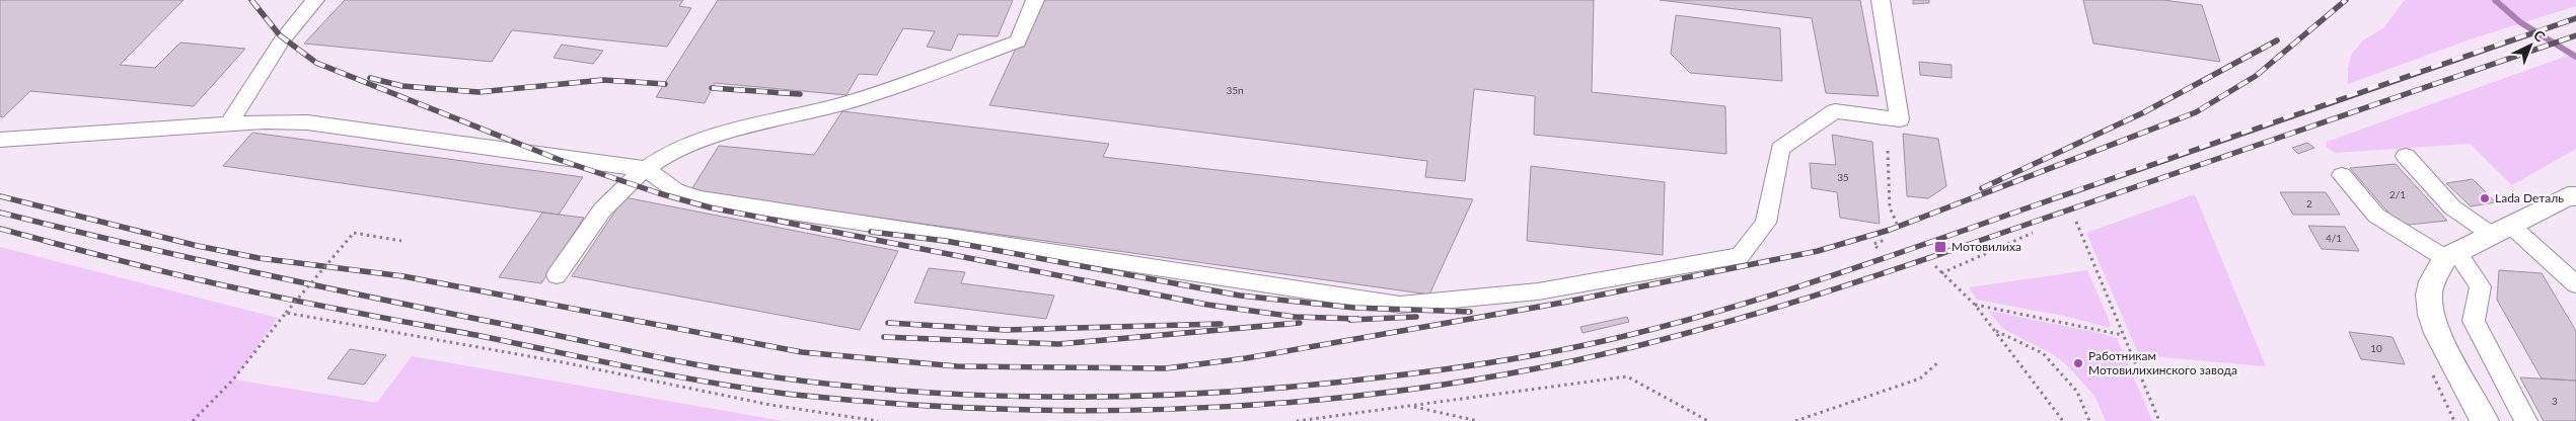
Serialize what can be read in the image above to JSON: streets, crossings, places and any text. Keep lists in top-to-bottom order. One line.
{"places":{"other":["Lada Dеталь","Работникам Мотовилихинского завода"],"transit":["Мотовилиха"]},"house_numbers":["35п","35","2/1","2","4/1","10","3"],"north":"top right"}
